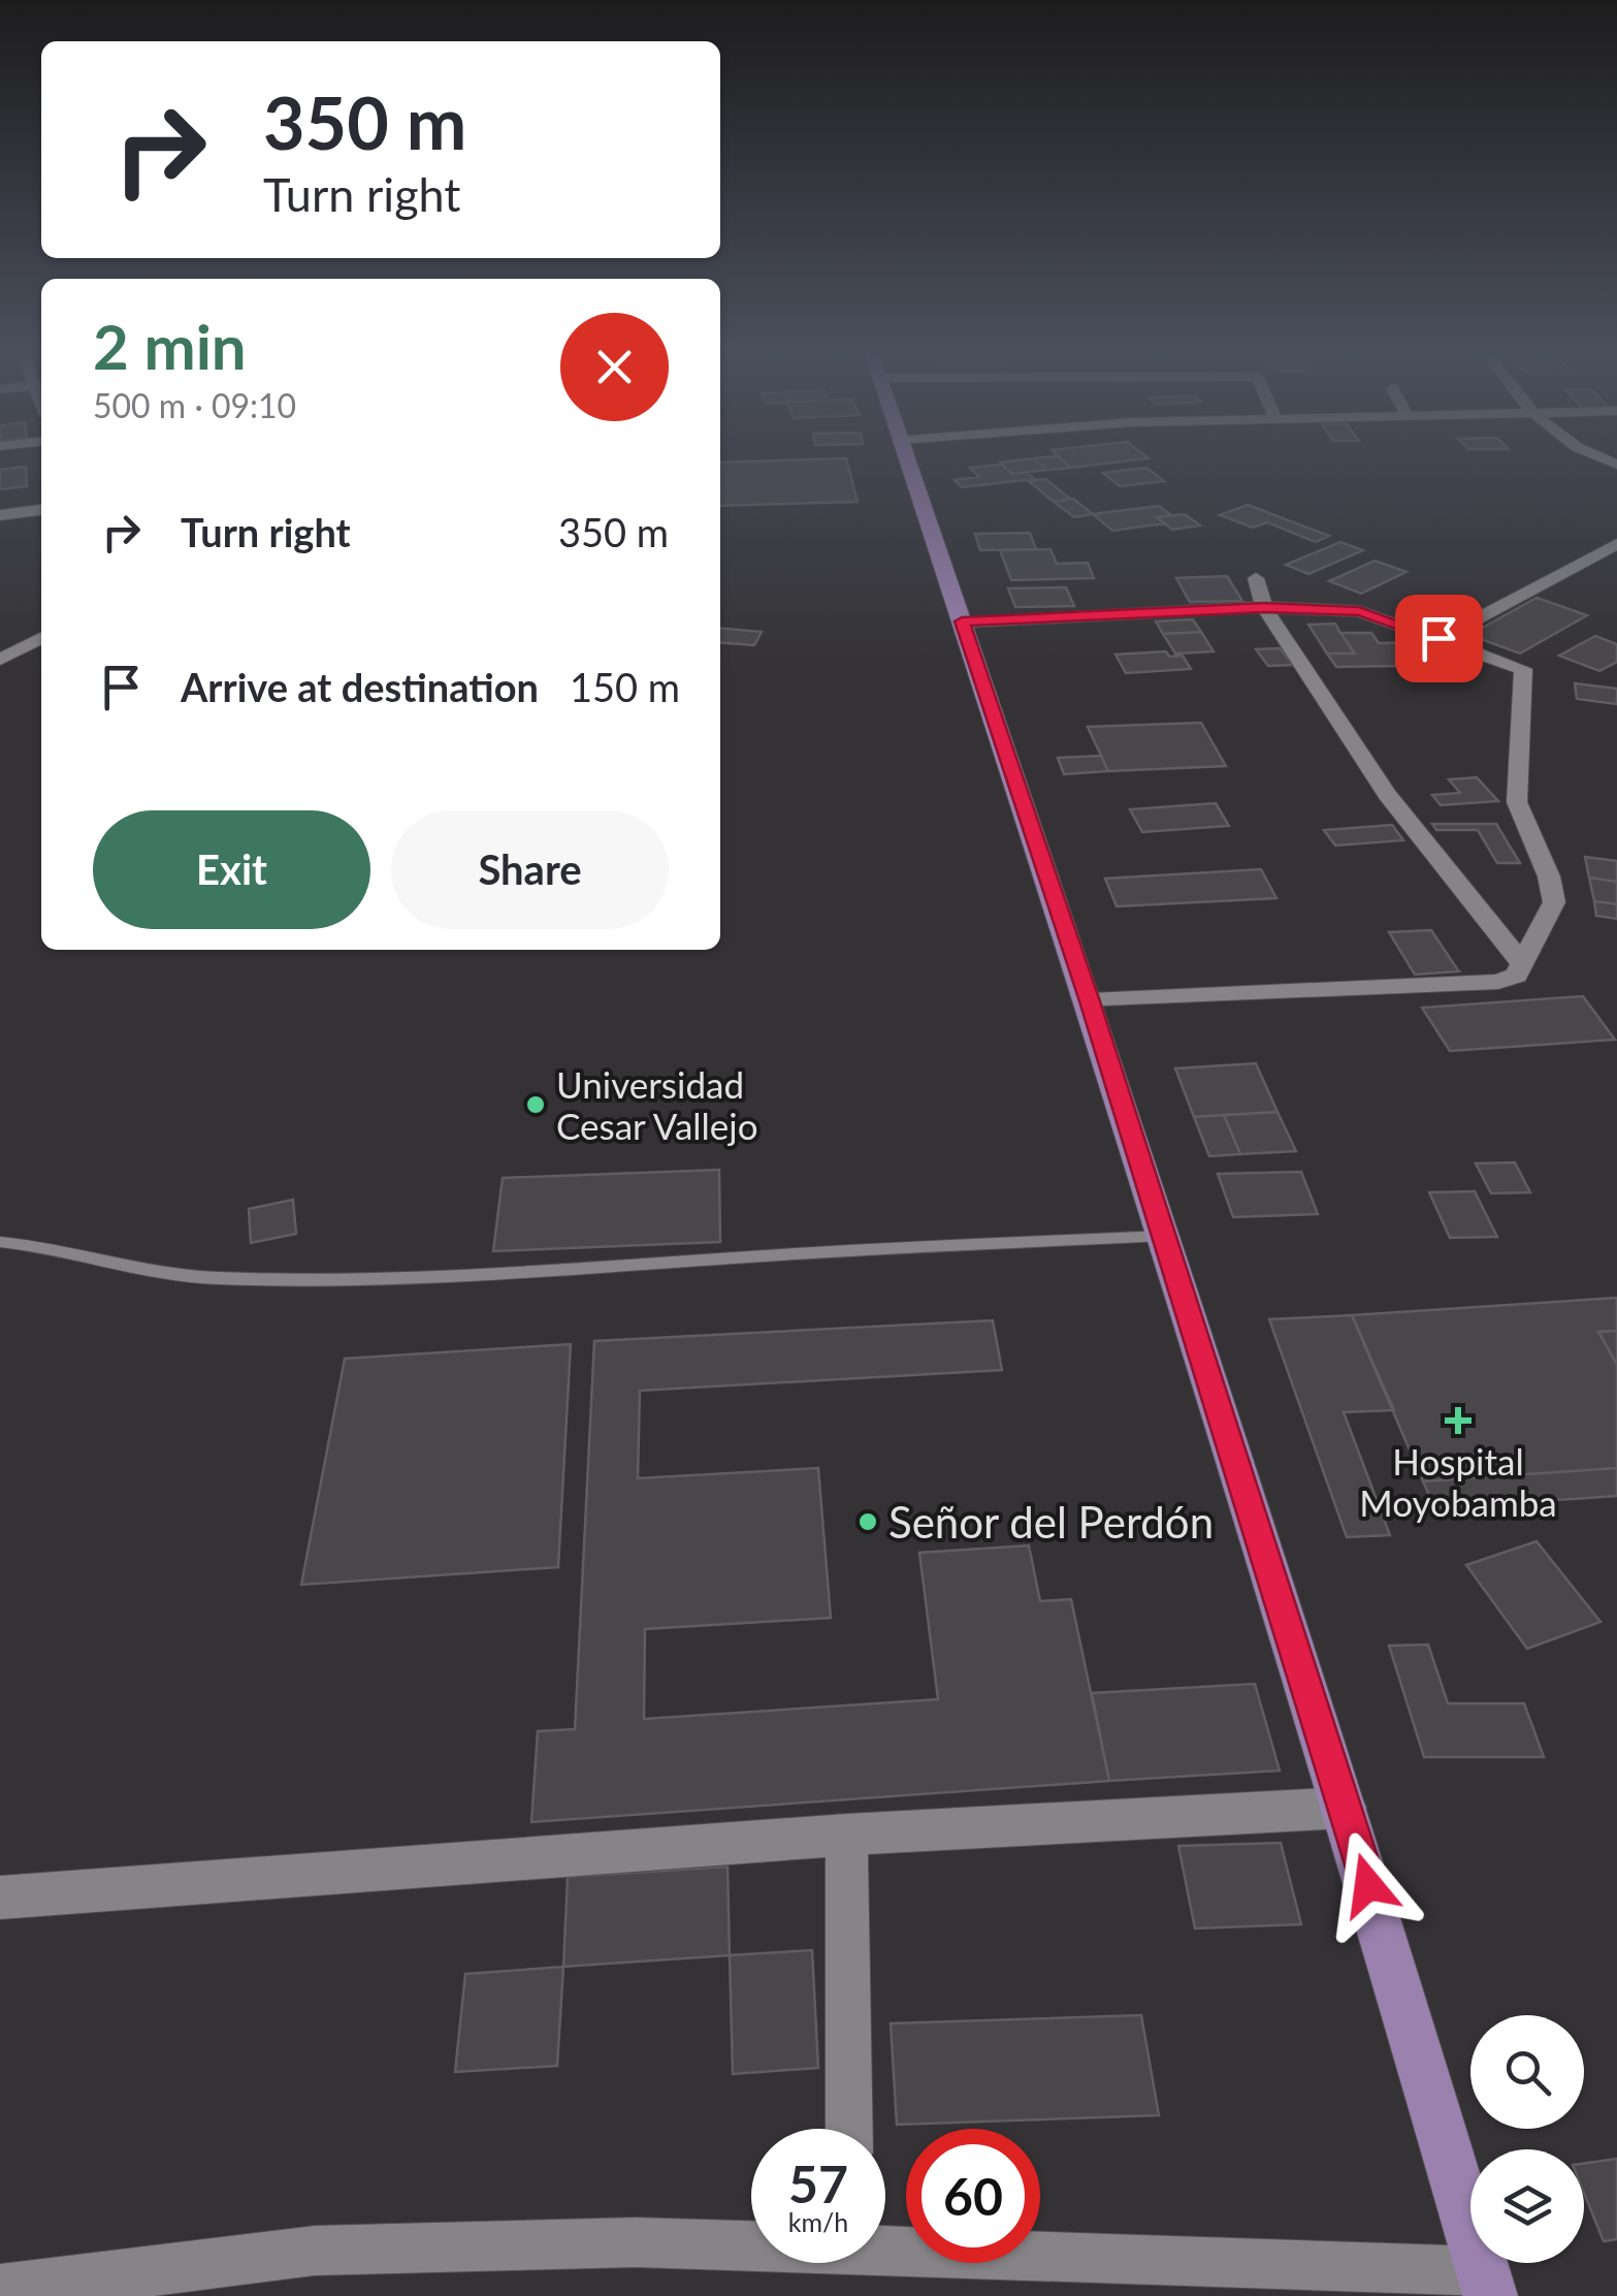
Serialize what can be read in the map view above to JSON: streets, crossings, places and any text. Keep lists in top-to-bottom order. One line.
{"places":{"other":["Universidad Cesar Vallejo","Señor del Perdón"],"health":["Hospital Moyobamba"]},"page":{"turn":["350 m","Turn right"],"heading":["2 min","500 m · 09:10"],"list":[{"name":"Turn right","value":"350 m"},{"name":"Arrive at destination","value":"150 m"}],"buttons":["Exit","Share"],"speed":"57 km/h","limit":"60"}}
